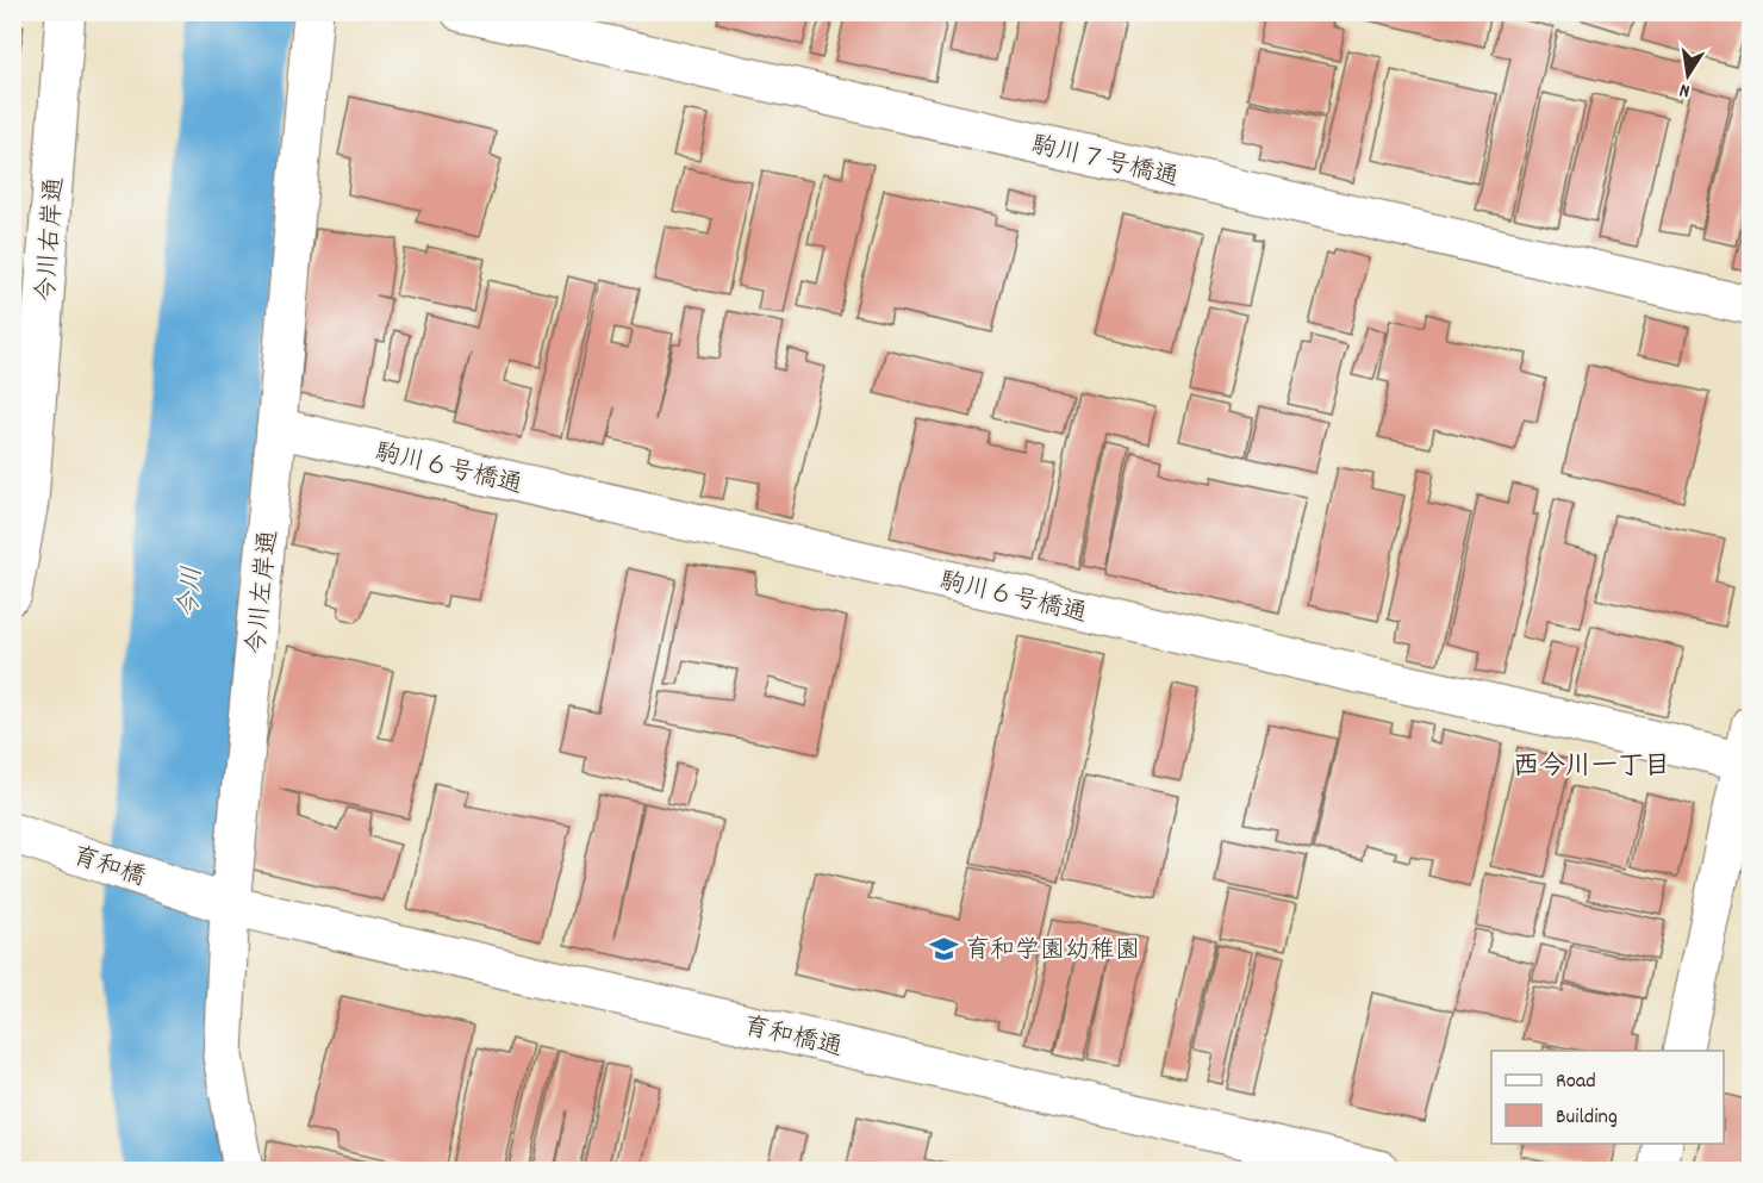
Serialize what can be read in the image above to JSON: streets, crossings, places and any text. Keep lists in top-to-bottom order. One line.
{"streets":{"street":["駒川７号橋通","今川右岸通","駒川６号橋通","今川左岸通","育和橋","育和橋通"]},"crossings":[["駒川６号橋通","今川左岸通"],["今川左岸通","育和橋"],["今川左岸通","育和橋通"],["育和橋","育和橋通"]],"districts":["西今川一丁目"],"water":["今川"],"places":{"school or university":["育和学園幼稚園"]},"legend":["Road","Building"],"north":"bottom"}
